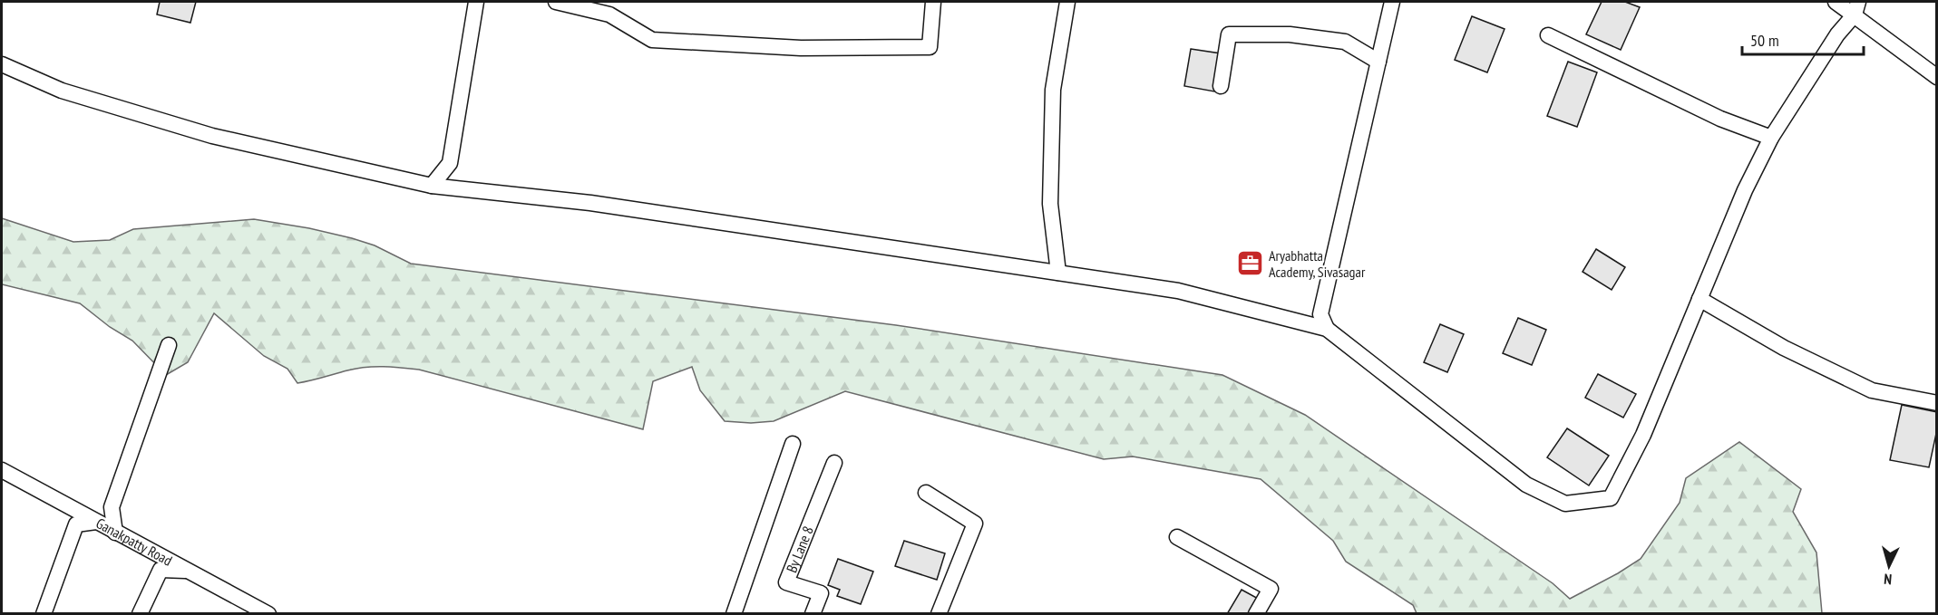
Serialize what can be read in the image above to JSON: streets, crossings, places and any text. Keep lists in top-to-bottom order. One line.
{"streets":{"street":["Ganakpatty Road","By Lane 8"]},"places":{"office":["Aryabhatta Academy, Sivasagar"]},"scale_bar":"50 m","north":"bottom"}
